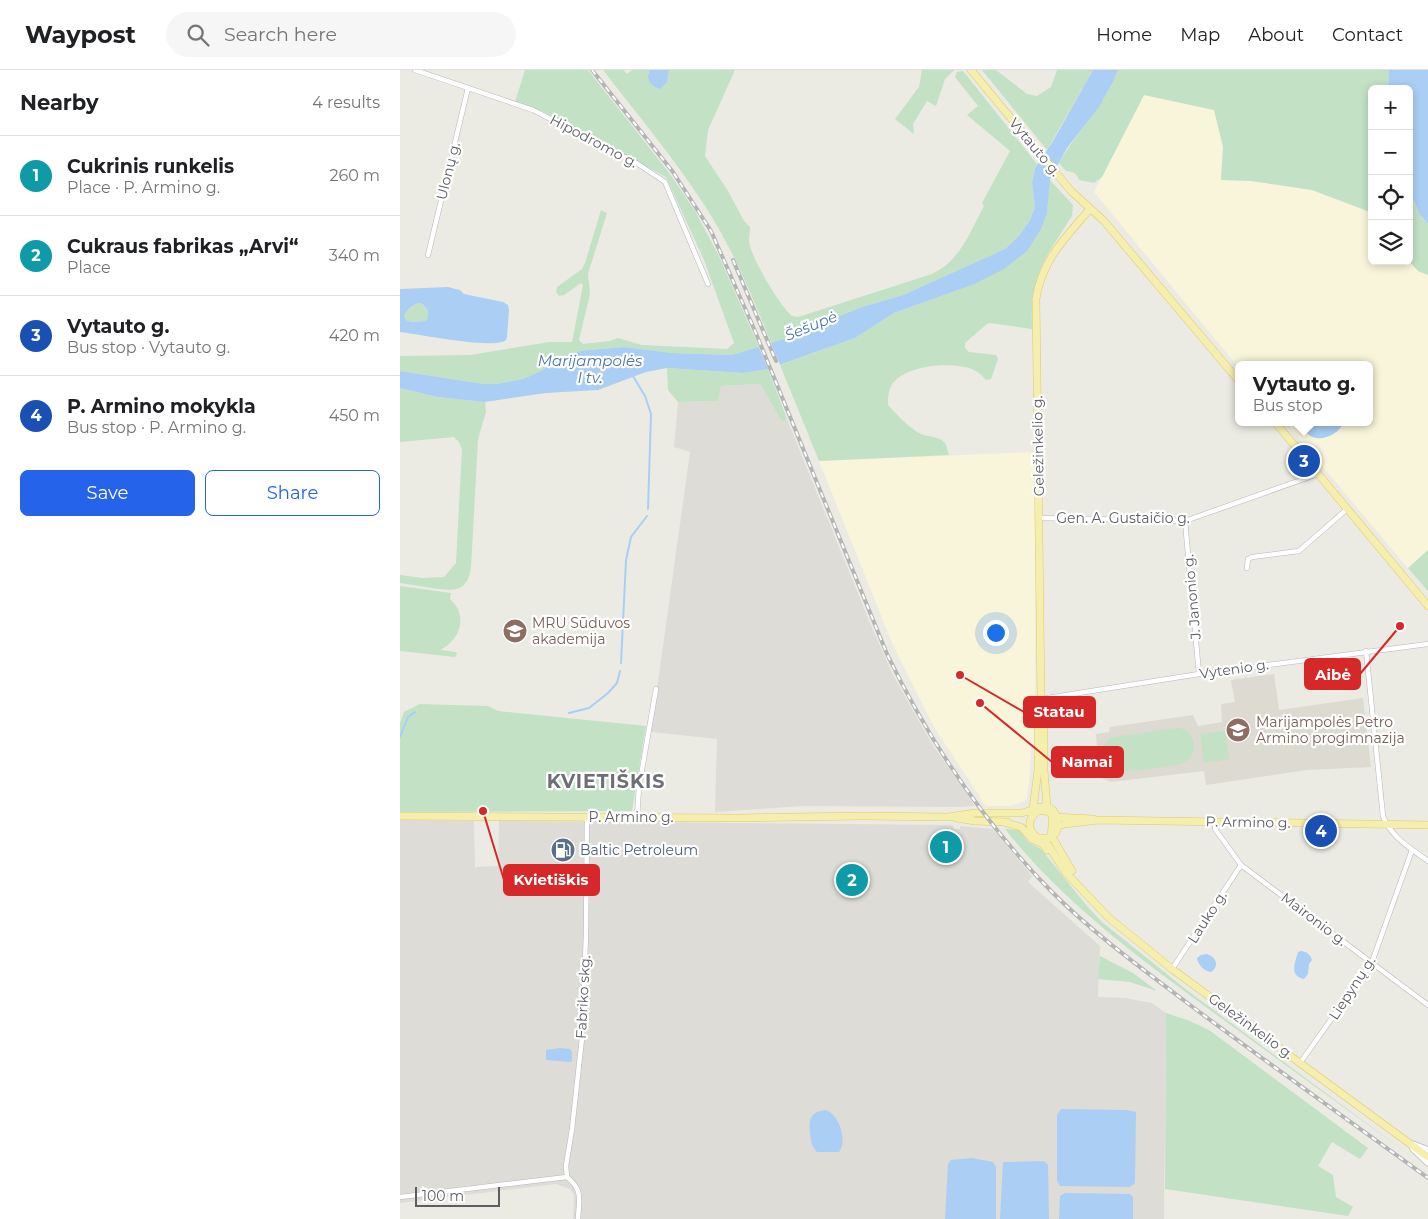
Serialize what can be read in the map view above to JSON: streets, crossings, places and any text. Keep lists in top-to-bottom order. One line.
{"streets":{"main road":["Vytauto g.","Geležinkelio g.","P. Armino g."],"street":["Hipodromo g.","Ulonų g.","Gen. A. Gustaičio g.","J. Janonio g.","Vytenio g.","Lauko g.","Maironio g.","Liepynų g.","Fabriko skg."]},"crossings":[["Hipodromo g.","Ulonų g."],["Vytauto g.","Geležinkelio g."],["Geležinkelio g.","Gen. A. Gustaičio g."],["Geležinkelio g.","Vytenio g."],["Geležinkelio g.","P. Armino g."],["Geležinkelio g.","Lauko g."],["Geležinkelio g.","Liepynų g."],["Gen. A. Gustaičio g.","J. Janonio g."],["J. Janonio g.","Vytenio g."],["P. Armino g.","Maironio g."],["P. Armino g.","Fabriko skg."],["Lauko g.","Maironio g."],["Maironio g.","Liepynų g."]],"districts":["KVIETIŠKIS"],"water":["Šešupė","Marijampolės I tv."],"places":{"other":["Aibė","Statau","Namai","Kvietiškis"],"school or university":["MRU Sūduvos akademija","Marijampolės Petro Armino progimnazija"],"fuel station":["Baltic Petroleum"]},"scale_bar":"100 m","page":{"header":"Waypost","search":"Search here","nav":["Home","Map","About","Contact"],"heading":["Nearby","4 results"],"map_buttons":["+","−"],"list":[{"mark":"1","name":"Cukrinis runkelis","note":"Place · P. Armino g.","value":"260 m"},{"mark":"2","name":"Cukraus fabrikas „Arvi“","note":"Place","value":"340 m"},{"mark":"3","name":"Vytauto g.","note":"Bus stop · Vytauto g.","value":"420 m"},{"mark":"4","name":"P. Armino mokykla","note":"Bus stop · P. Armino g.","value":"450 m"}],"popup":["Vytauto g.","Bus stop"],"pins":["3","4","1","2"],"buttons":["Save","Share"],"scale":"100 m"}}
